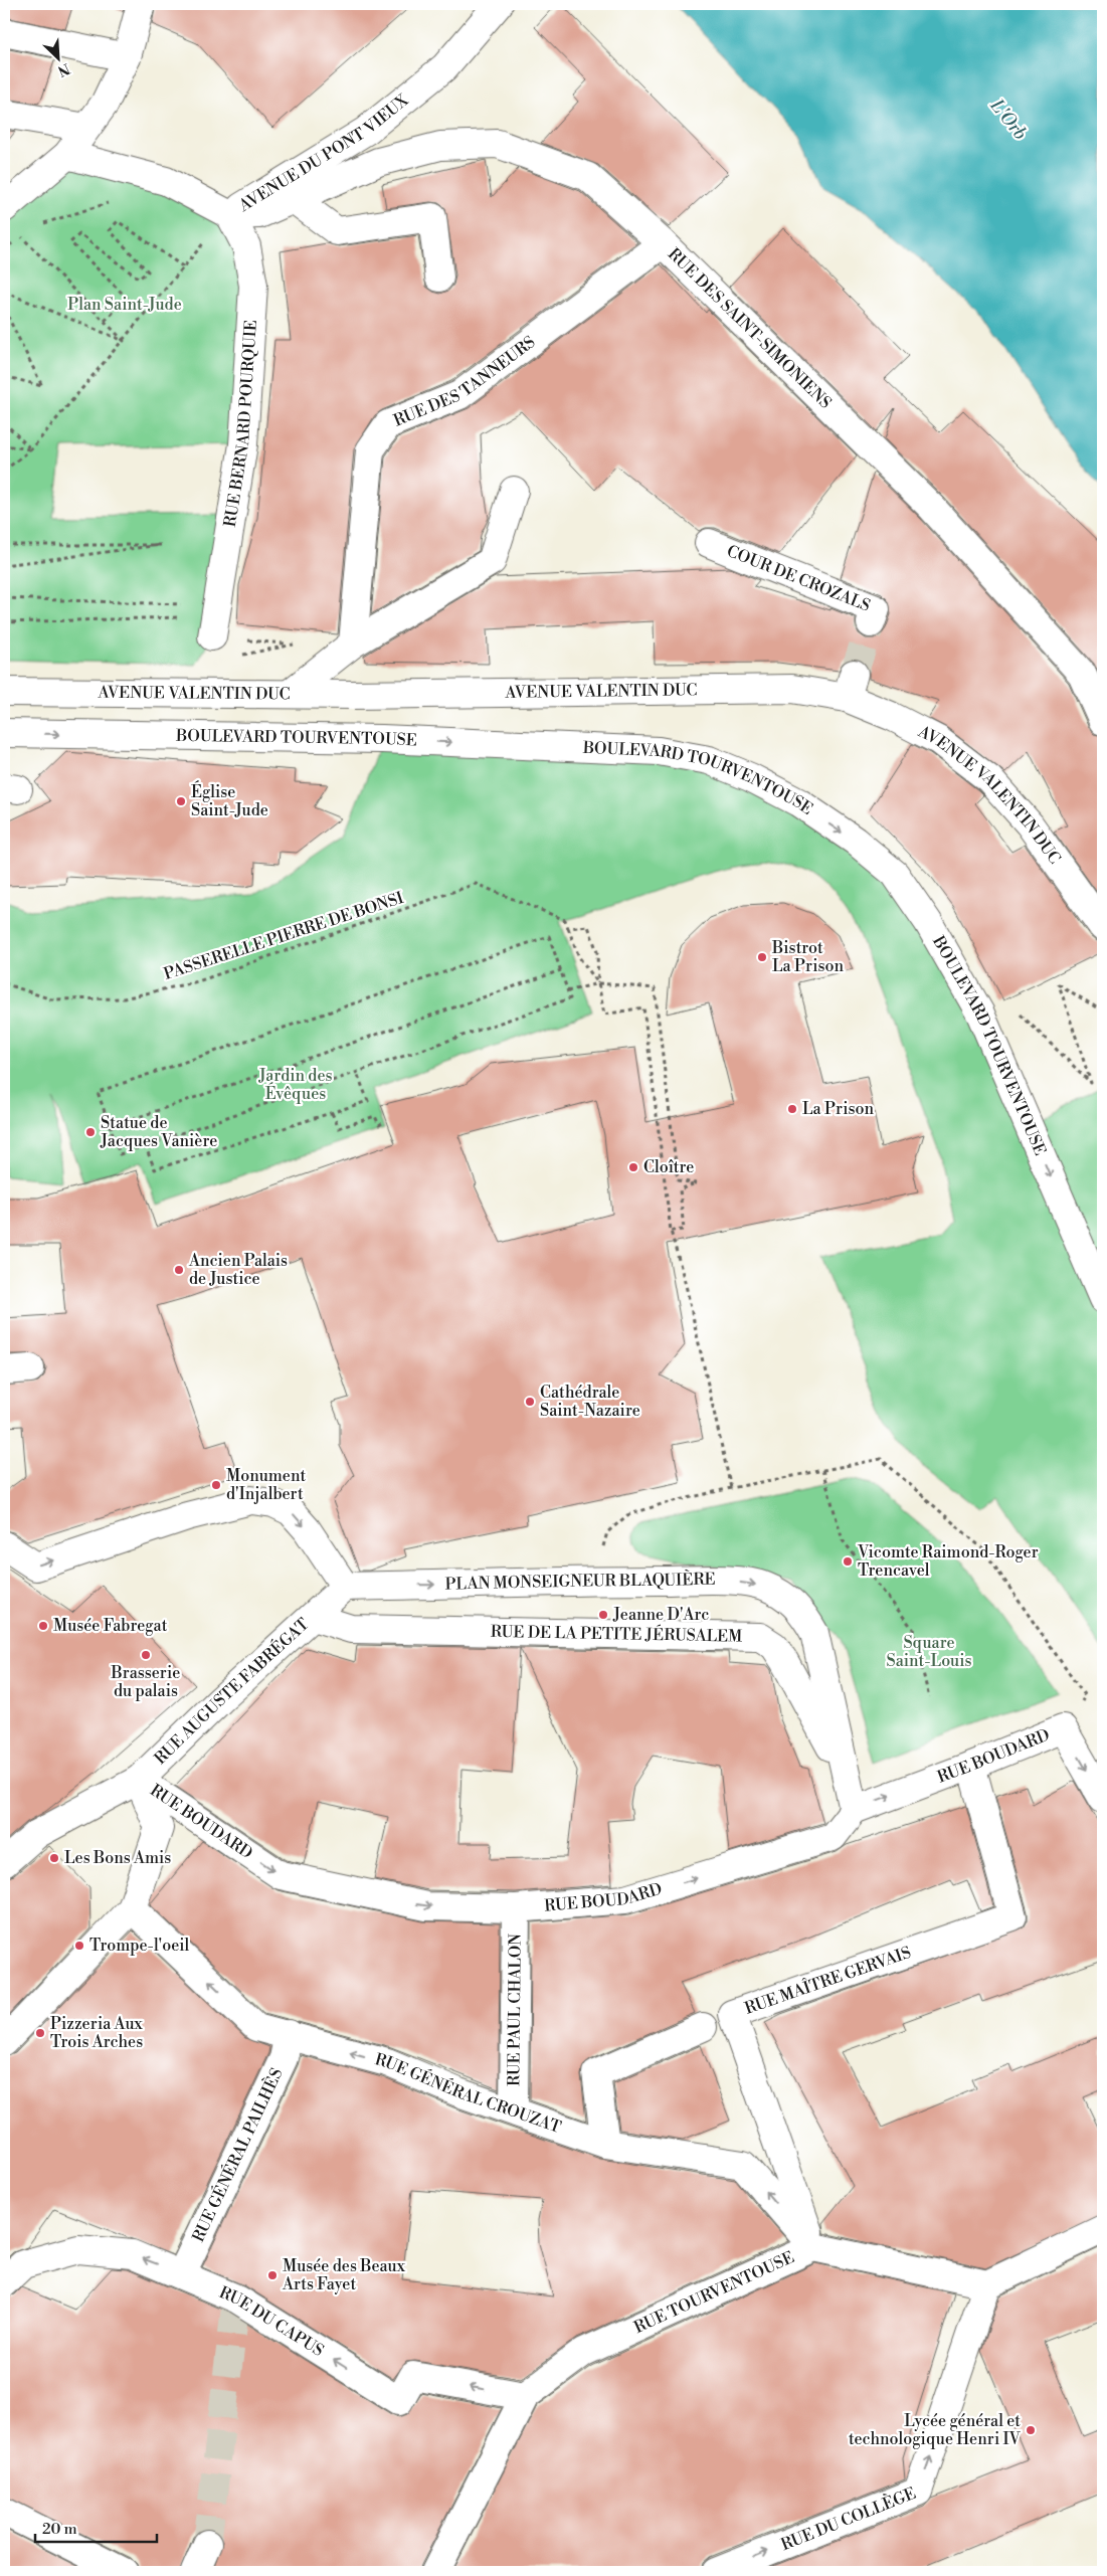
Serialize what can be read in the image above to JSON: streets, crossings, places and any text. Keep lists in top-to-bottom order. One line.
{"streets":{"street":["AVENUE DU PONT VIEUX","RUE DES SAINT-SIMONIENS","RUE DES TANNEURS","RUE BERNARD POURQUIE","COUR DE CROZALS","AVENUE VALENTIN DUC","BOULEVARD TOURVENTOUSE","PLAN MONSEIGNEUR BLAQUIÈRE","RUE DE LA PETITE JÉRUSALEM","RUE AUGUSTE FABRÉGAT","RUE BOUDARD","RUE MAÎTRE GERVAIS","RUE PAUL CHALON","RUE GÉNÉRAL CROUZAT","RUE GÉNÉRAL PAILHÈS","RUE TOURVENTOUSE","RUE DU CAPUS","RUE DU COLLÈGE"],"path":["PASSERELLE PIERRE DE BONSI"]},"crossings":[["AVENUE DU PONT VIEUX","RUE DES SAINT-SIMONIENS"],["AVENUE DU PONT VIEUX","RUE BERNARD POURQUIE"],["RUE DES SAINT-SIMONIENS","RUE DES TANNEURS"],["PLAN MONSEIGNEUR BLAQUIÈRE","RUE DE LA PETITE JÉRUSALEM"],["PLAN MONSEIGNEUR BLAQUIÈRE","RUE AUGUSTE FABRÉGAT"],["PLAN MONSEIGNEUR BLAQUIÈRE","RUE BOUDARD"],["RUE DE LA PETITE JÉRUSALEM","RUE AUGUSTE FABRÉGAT"],["RUE AUGUSTE FABRÉGAT","RUE BOUDARD"],["RUE BOUDARD","RUE MAÎTRE GERVAIS"],["RUE BOUDARD","RUE PAUL CHALON"],["RUE MAÎTRE GERVAIS","RUE GÉNÉRAL CROUZAT"],["RUE MAÎTRE GERVAIS","RUE TOURVENTOUSE"],["RUE PAUL CHALON","RUE GÉNÉRAL CROUZAT"],["RUE GÉNÉRAL CROUZAT","RUE GÉNÉRAL PAILHÈS"],["RUE GÉNÉRAL CROUZAT","RUE TOURVENTOUSE"],["RUE GÉNÉRAL PAILHÈS","RUE DU CAPUS"],["RUE TOURVENTOUSE","RUE DU CAPUS"],["RUE TOURVENTOUSE","RUE DU COLLÈGE"]],"one_way":["BOULEVARD TOURVENTOUSE","PLAN MONSEIGNEUR BLAQUIÈRE","RUE BOUDARD","RUE GÉNÉRAL CROUZAT","RUE DU CAPUS","RUE DU COLLÈGE"],"water":["L'Orb"],"parks":["Plan Saint-Jude","Jardin des Évêques","Square Saint-Louis"],"places":["Église Saint-Jude","Bistrot La Prison","La Prison","Statue de Jacques Vanière","Cloître","Ancien Palais de Justice","Cathédrale Saint-Nazaire","Monument d'Injalbert","Vicomte Raimond-Roger Trencavel","Jeanne D'Arc","Musée Fabregat","Brasserie du palais","Les Bons Amis","Trompe-l'oeil","Pizzeria Aux Trois Arches","Musée des Beaux Arts Fayet","Lycée général et technologique Henri IV"],"scale_bar":"20 m","north":"bottom right"}
